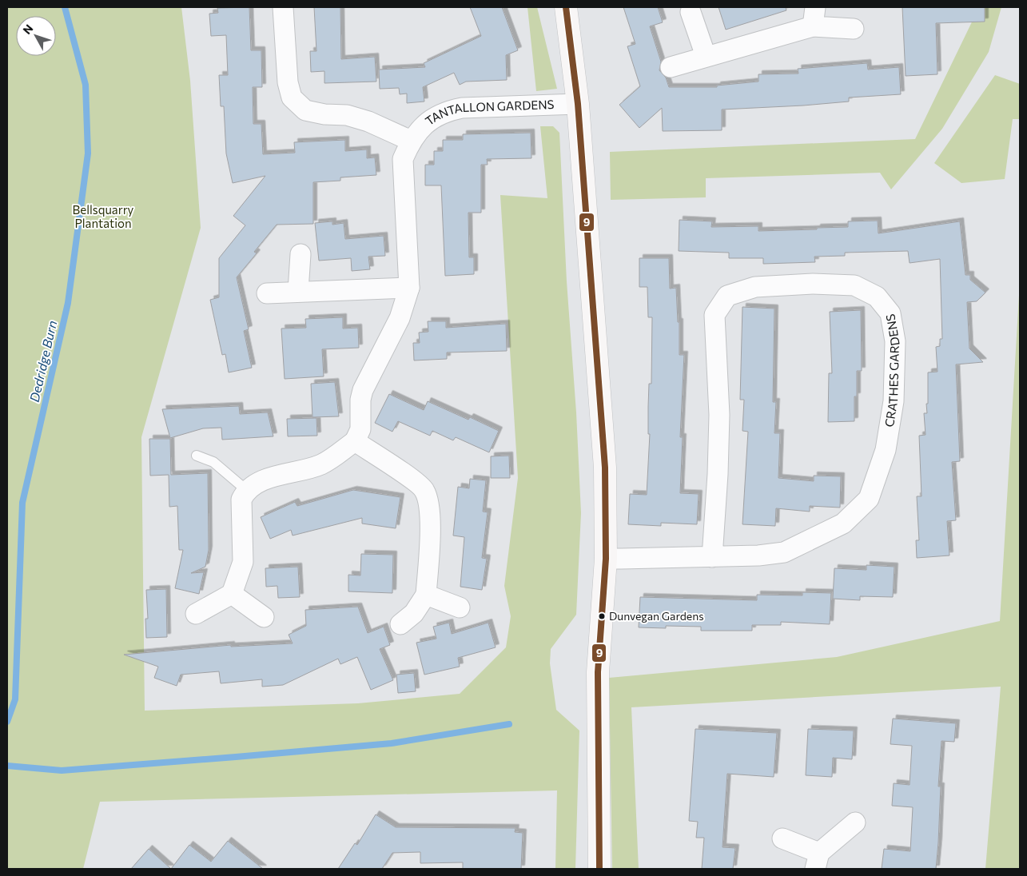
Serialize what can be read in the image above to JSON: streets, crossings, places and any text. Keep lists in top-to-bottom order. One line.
{"streets":{"street":["TANTALLON GARDENS","CRATHES GARDENS"]},"water":["Dedridge Burn"],"parks":["Bellsquarry Plantation"],"places":["Dunvegan Gardens"],"lines":["transit line 9"],"north":"top left"}
